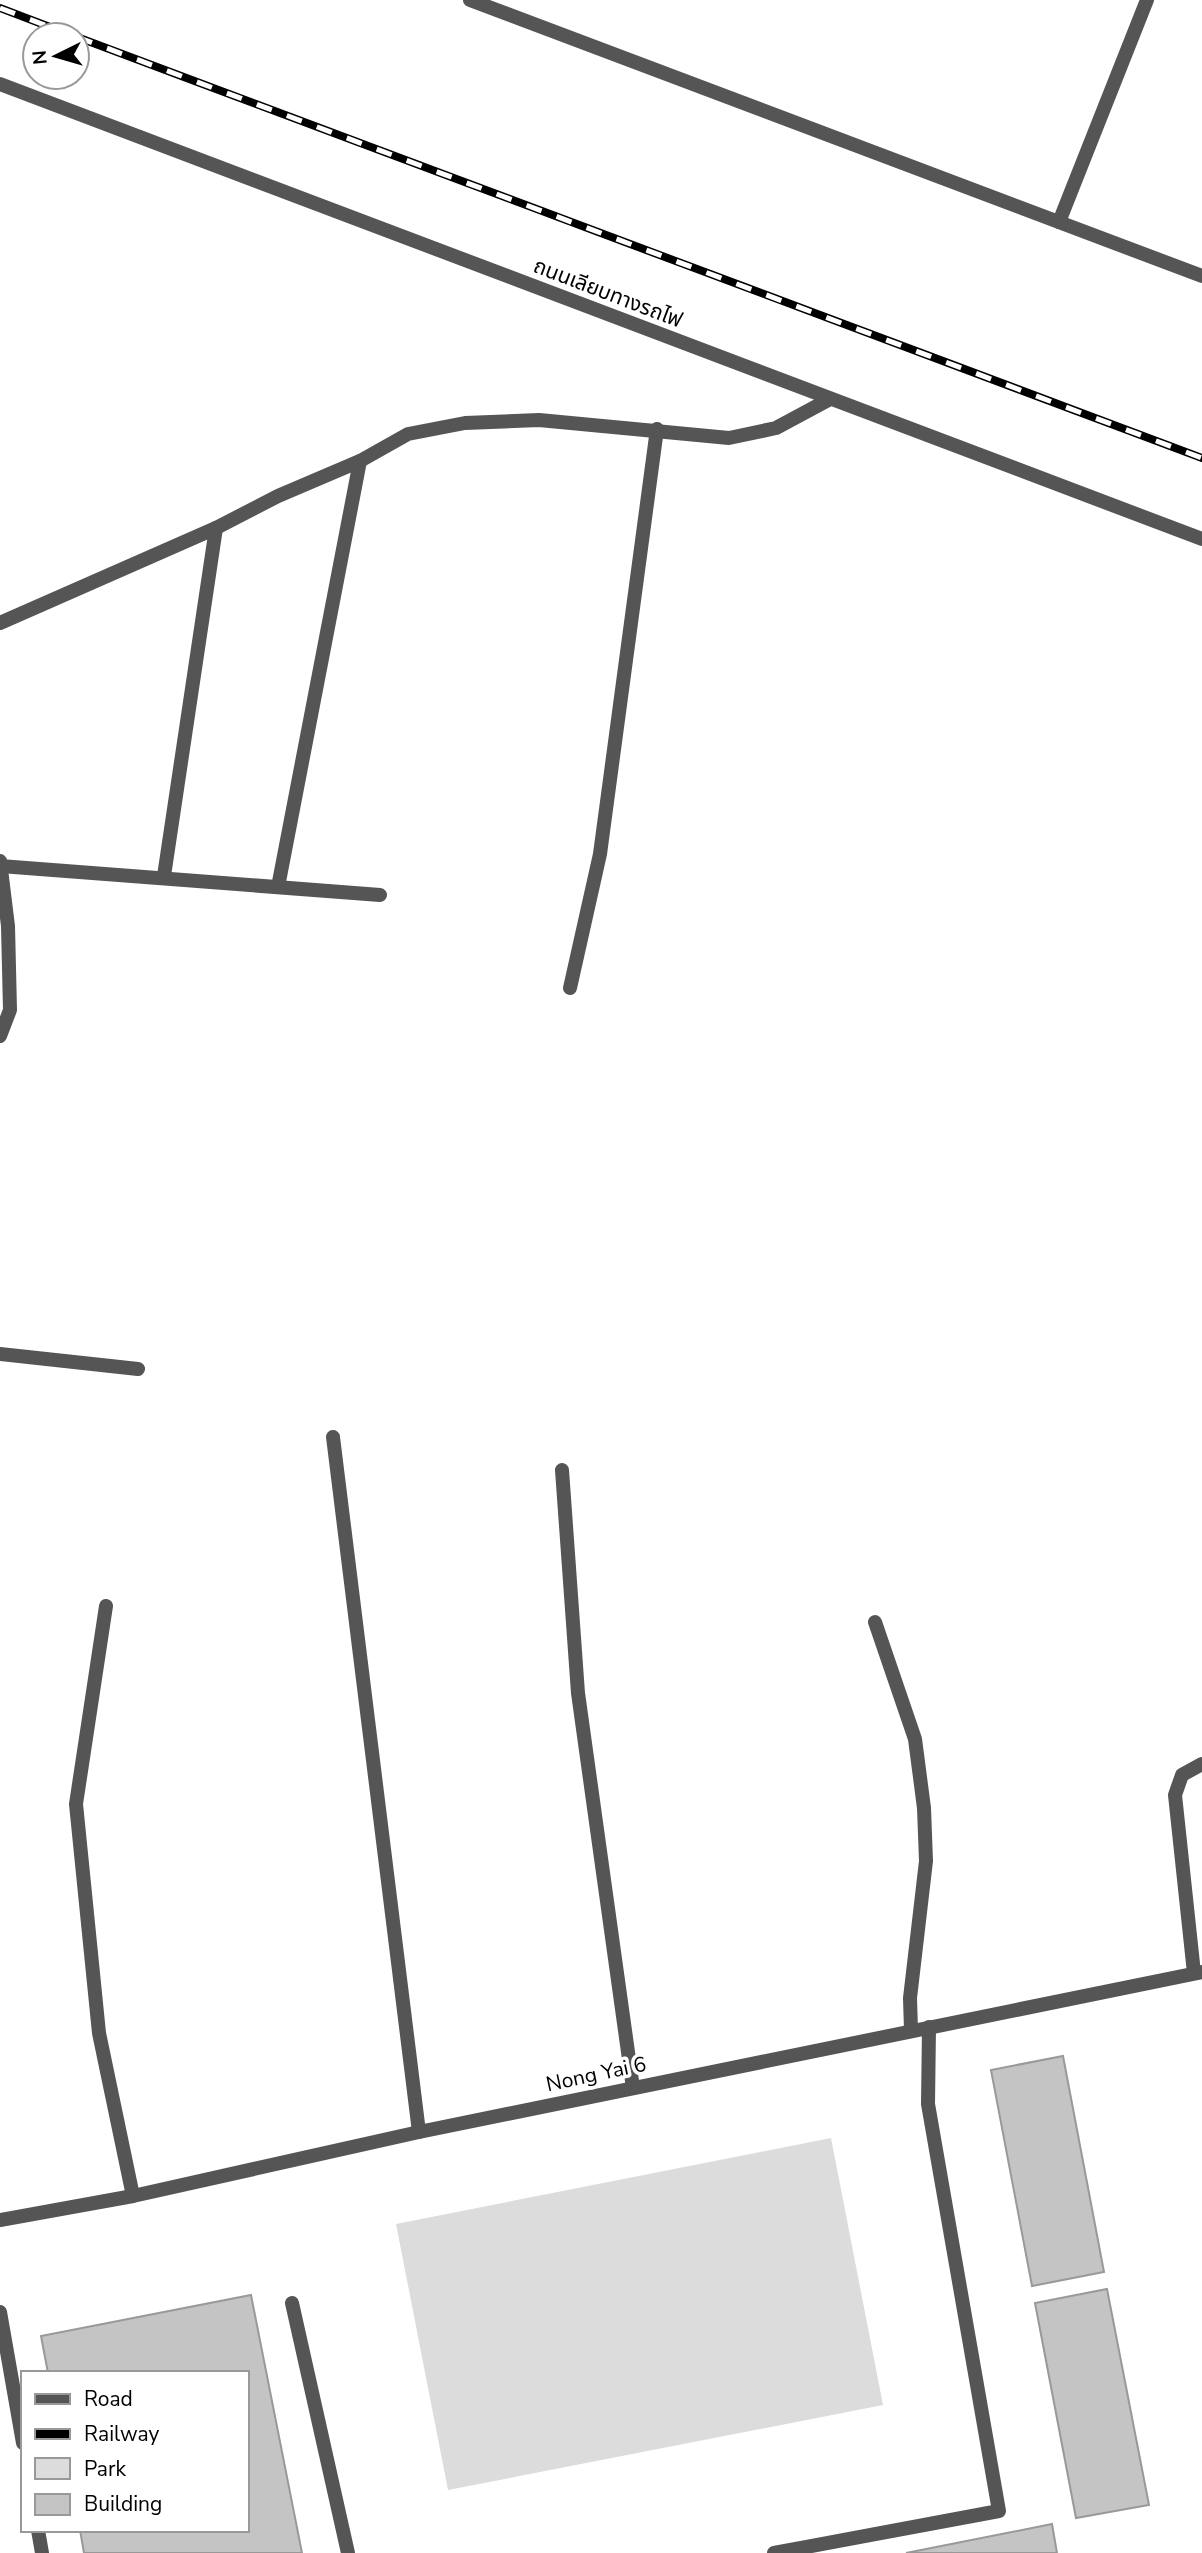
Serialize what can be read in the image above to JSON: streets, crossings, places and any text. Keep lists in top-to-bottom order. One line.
{"streets":{"street":["ถนนเลียบทางรถไฟ","Nong Yai 6"]},"legend":["Road","Railway","Park","Building"],"north":"left"}
